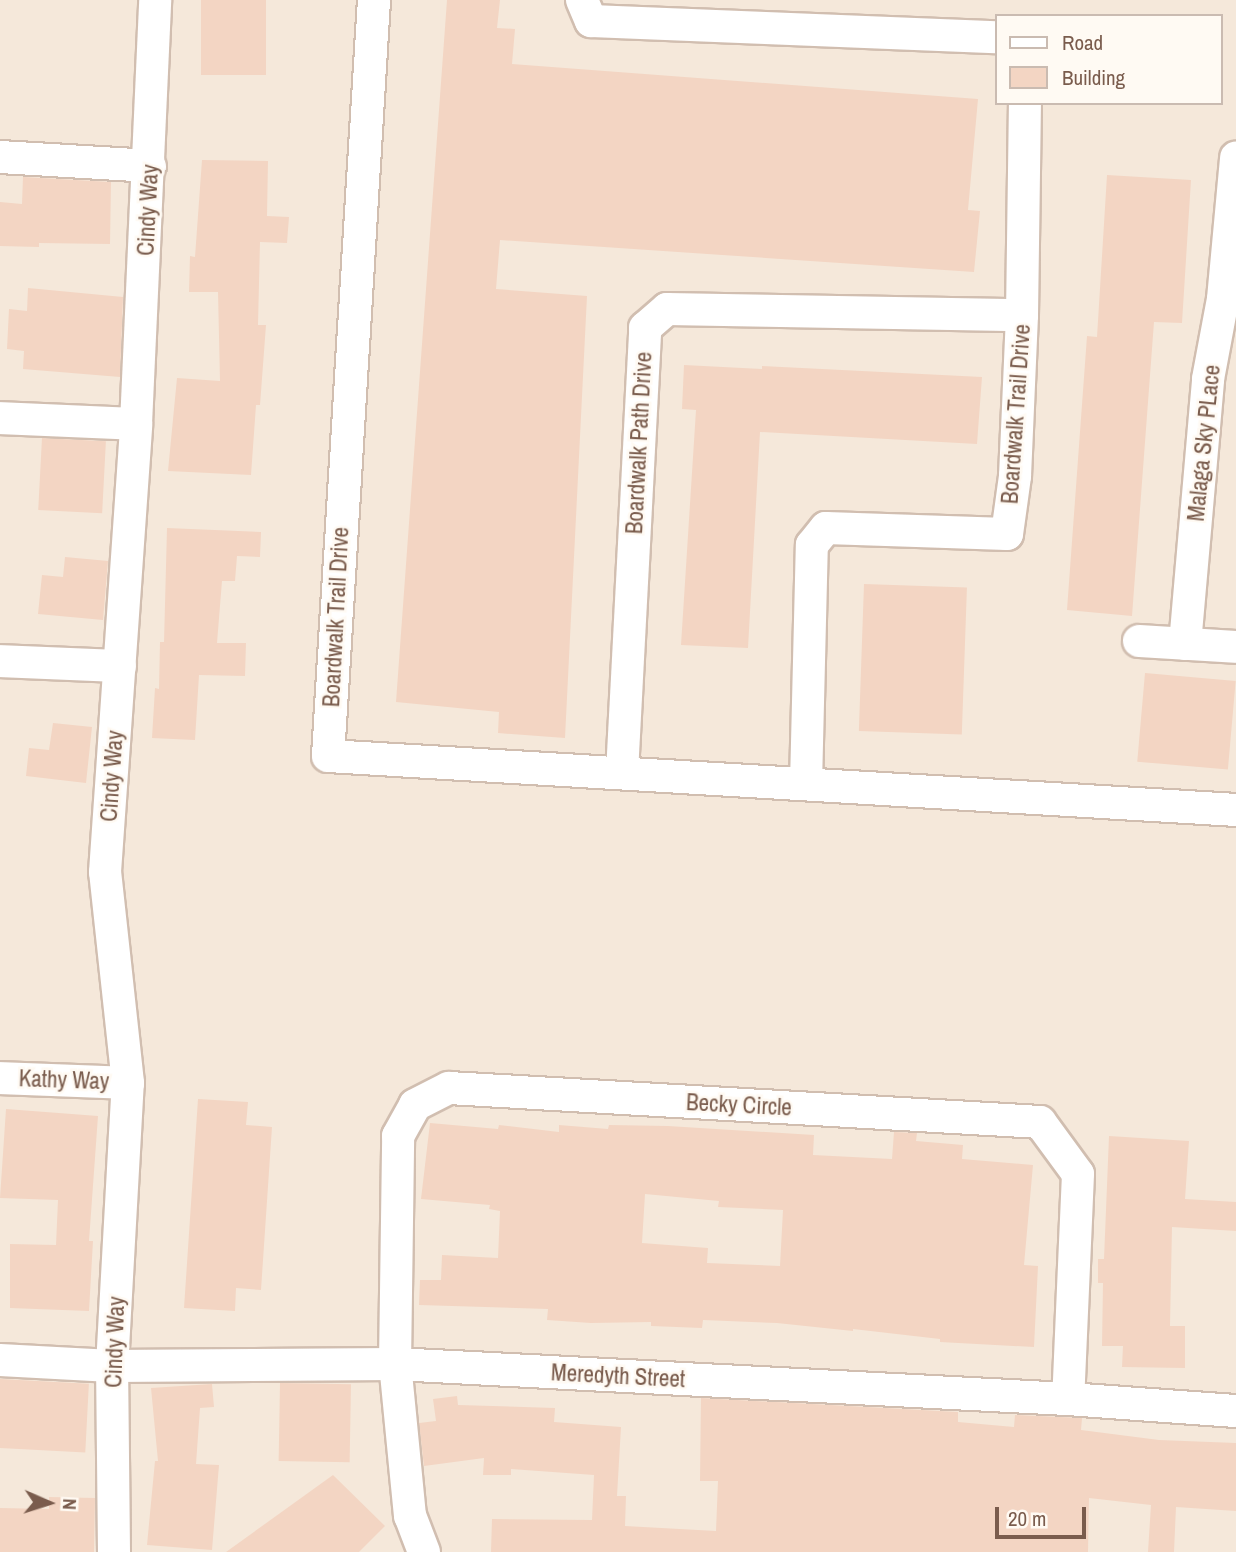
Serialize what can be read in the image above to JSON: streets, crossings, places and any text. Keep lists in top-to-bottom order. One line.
{"streets":{"street":["Cindy Way","Boardwalk Trail Drive","Boardwalk Path Drive","Malaga Sky PLace","Kathy Way","Becky Circle","Meredyth Street"]},"crossings":[["Cindy Way","Kathy Way"],["Cindy Way","Meredyth Street"],["Boardwalk Trail Drive","Boardwalk Path Drive"],["Becky Circle","Meredyth Street"]],"legend":["Road","Building"],"scale_bar":"20 m","north":"right"}
